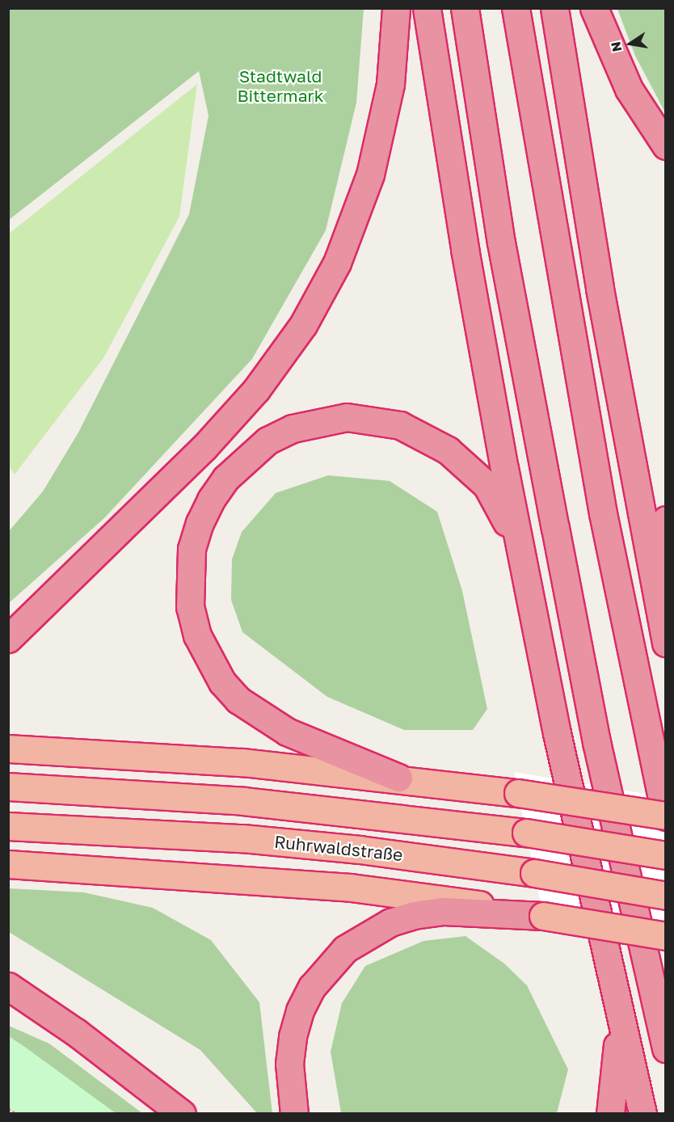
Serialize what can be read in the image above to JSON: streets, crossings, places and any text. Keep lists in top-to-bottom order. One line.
{"streets":{"highway":["Ruhrwaldstraße"]},"parks":["Stadtwald Bittermark"],"north":"left"}
